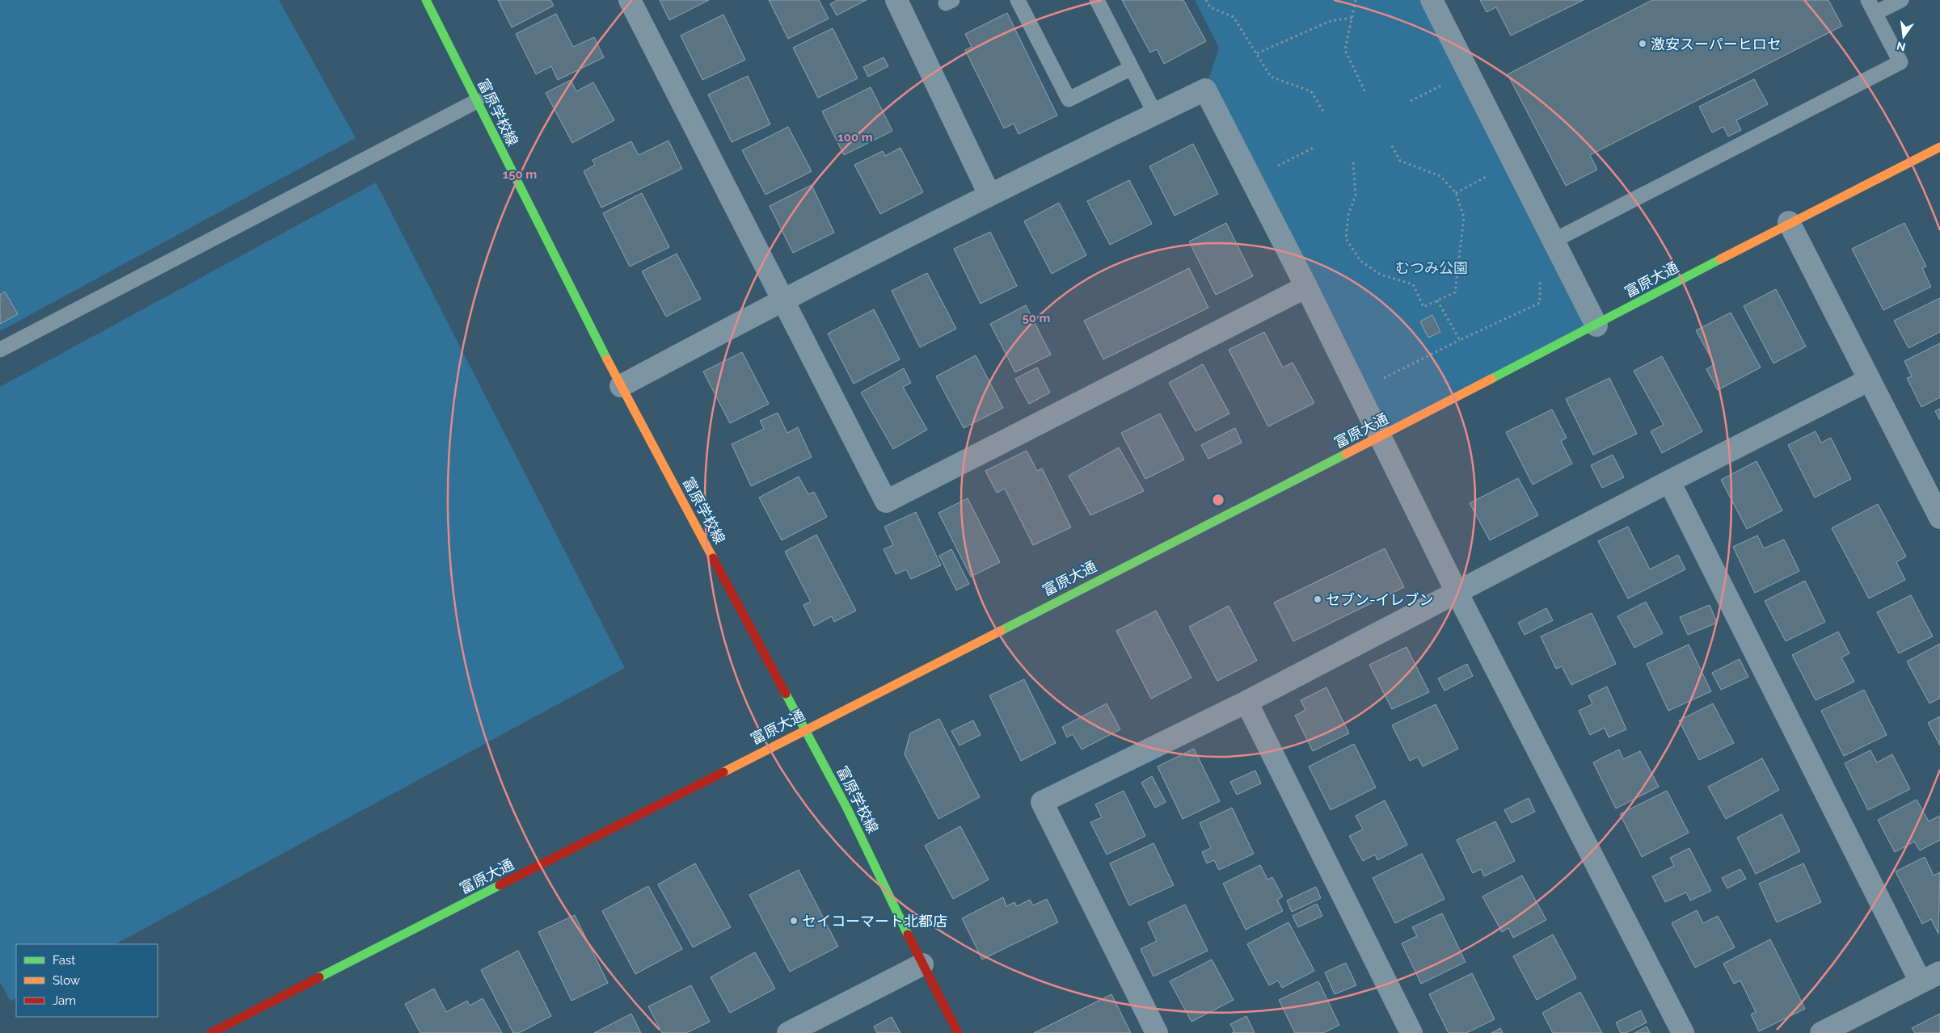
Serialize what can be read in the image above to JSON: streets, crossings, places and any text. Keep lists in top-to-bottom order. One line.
{"streets":{"street":["富原学校線","富原大通"]},"crossings":[["富原学校線","富原大通"]],"parks":["むつみ公園"],"places":["激安スーパーヒロセ","セブン-イレブン","セイコーマート北都店"],"legend":["Fast","Slow","Jam"],"north":"bottom","rings":["100 m","150 m","50 m"]}
